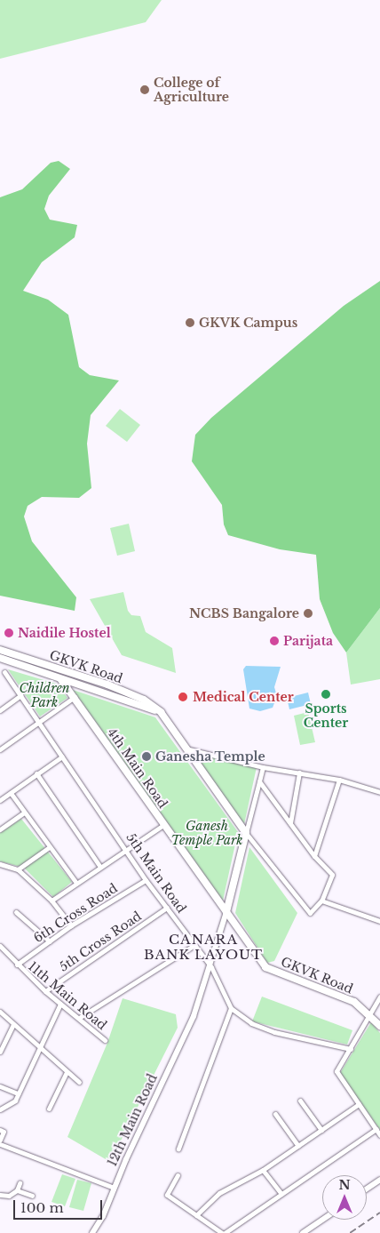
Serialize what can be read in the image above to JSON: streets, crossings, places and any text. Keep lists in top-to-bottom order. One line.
{"streets":{"main road":["GKVK Road","4th Main Road"],"street":["5th Main Road","6th Cross Road","5th Cross Road","11th Main Road","12th Main Road"]},"crossings":[["GKVK Road","4th Main Road"],["GKVK Road","12th Main Road"],["4th Main Road","12th Main Road"],["5th Main Road","6th Cross Road"],["5th Main Road","5th Cross Road"],["5th Main Road","12th Main Road"],["6th Cross Road","11th Main Road"],["5th Cross Road","11th Main Road"]],"districts":["CANARA BANK LAYOUT"],"parks":["Children Park","Ganesh Temple Park"],"places":["College of Agriculture","GKVK Campus","NCBS Bangalore","Naidile Hostel","Parijata","Sports Center","Medical Center","Ganesha Temple"],"scale_bar":"100 m","north":"top"}
